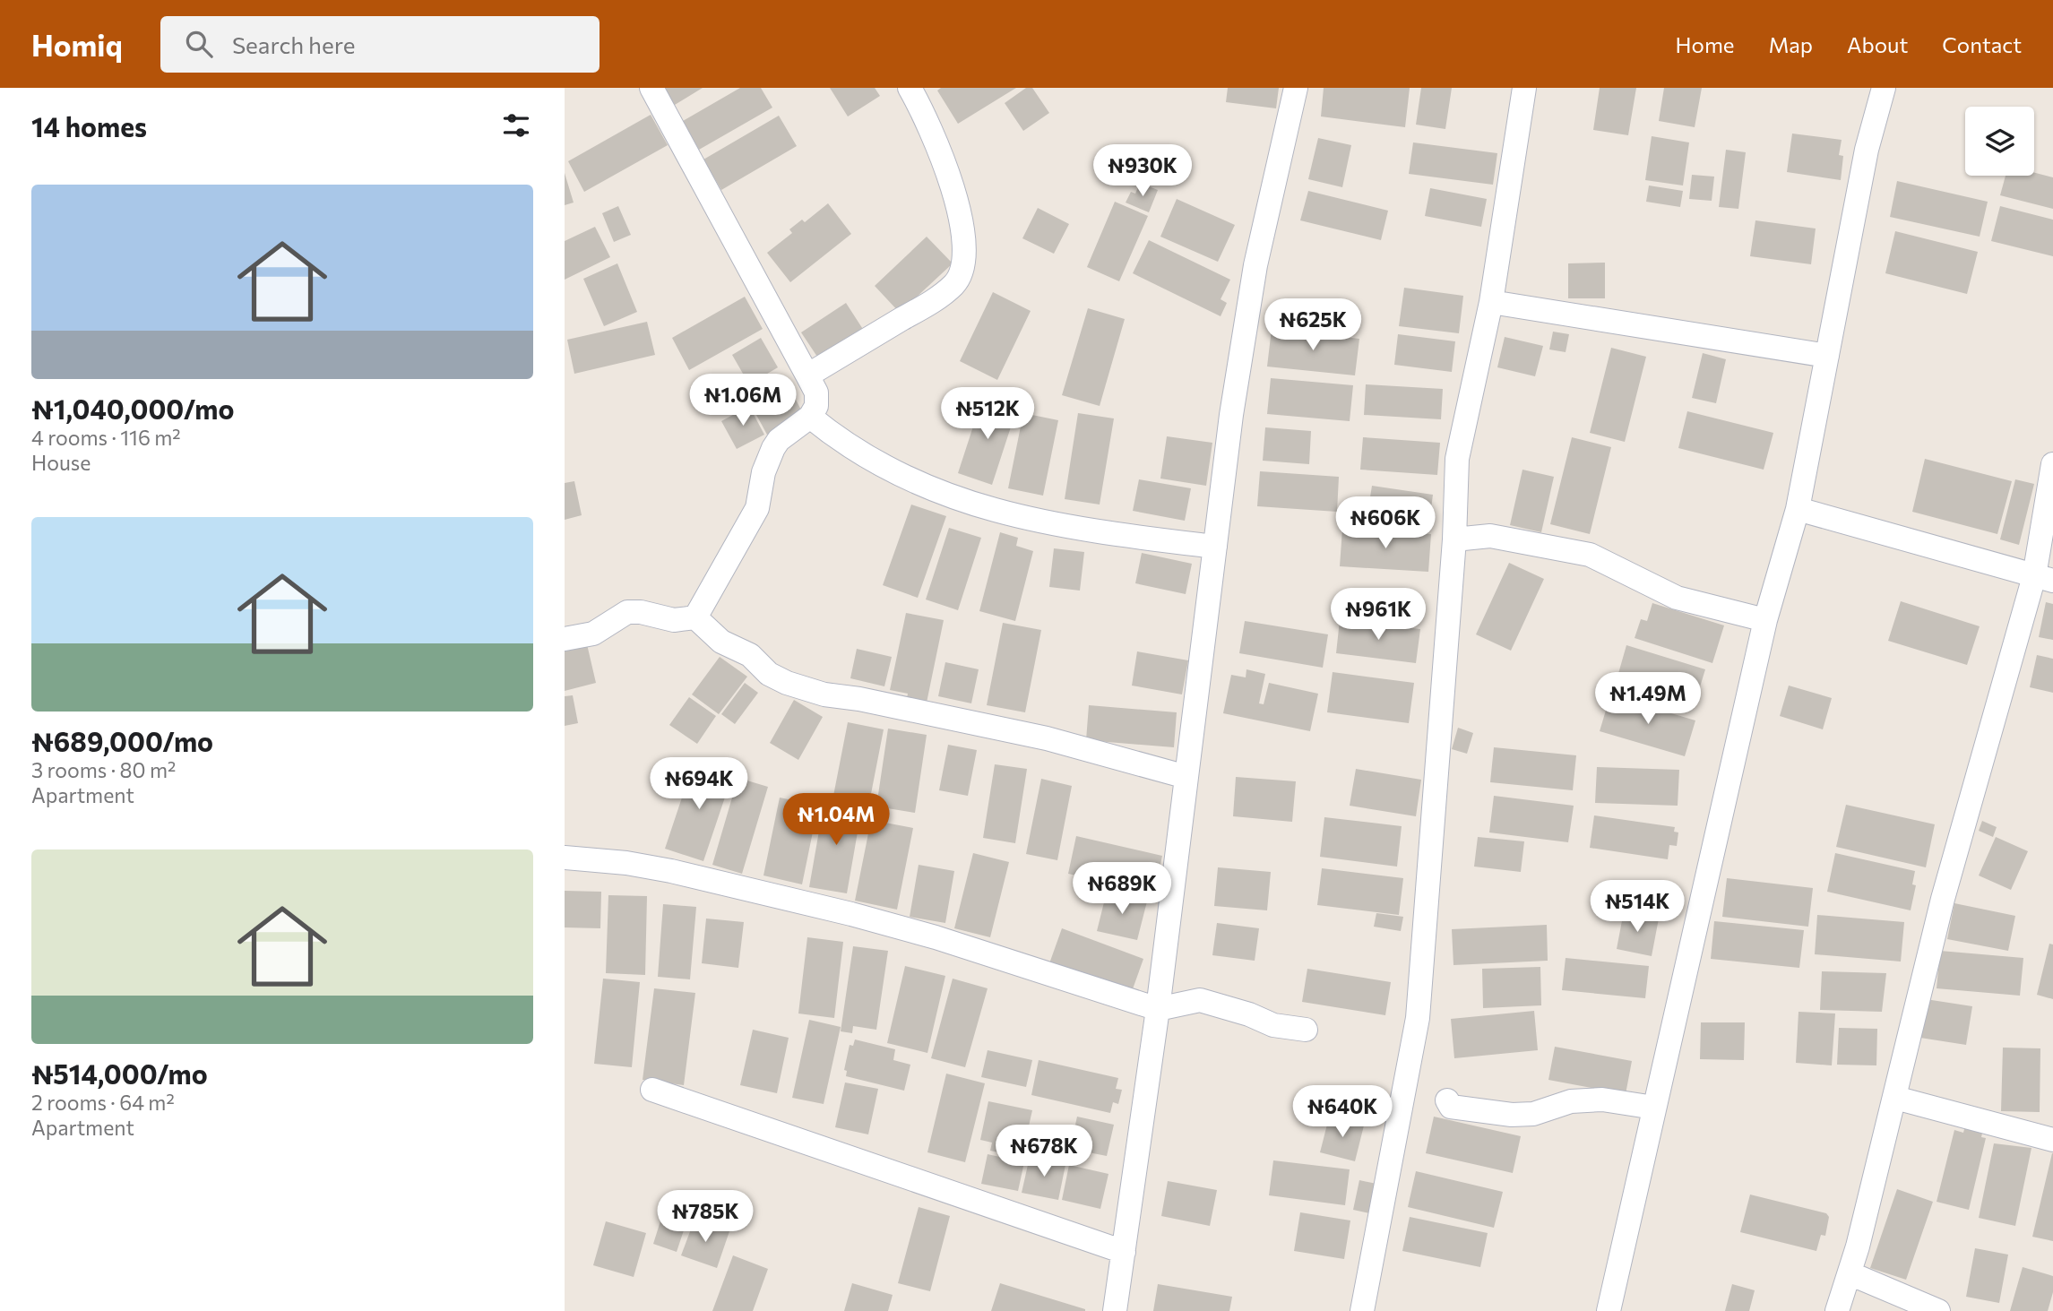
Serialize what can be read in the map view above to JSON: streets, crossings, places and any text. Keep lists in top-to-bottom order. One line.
{"page":{"header":"Homiq","search":"Search here","nav":["Home","Map","About","Contact"],"heading":"14 homes","price":["₦930K","₦625K","₦1.06M","₦512K","₦606K","₦961K","₦1.49M","₦694K","₦1.04M","₦689K","₦514K","₦640K","₦678K","₦785K"],"list":[{"name":"₦1,040,000/mo","note":"4 rooms · 116 m² · House"},{"name":"₦689,000/mo","note":"3 rooms · 80 m² · Apartment"},{"name":"₦514,000/mo","note":"2 rooms · 64 m² · Apartment"}]}}
